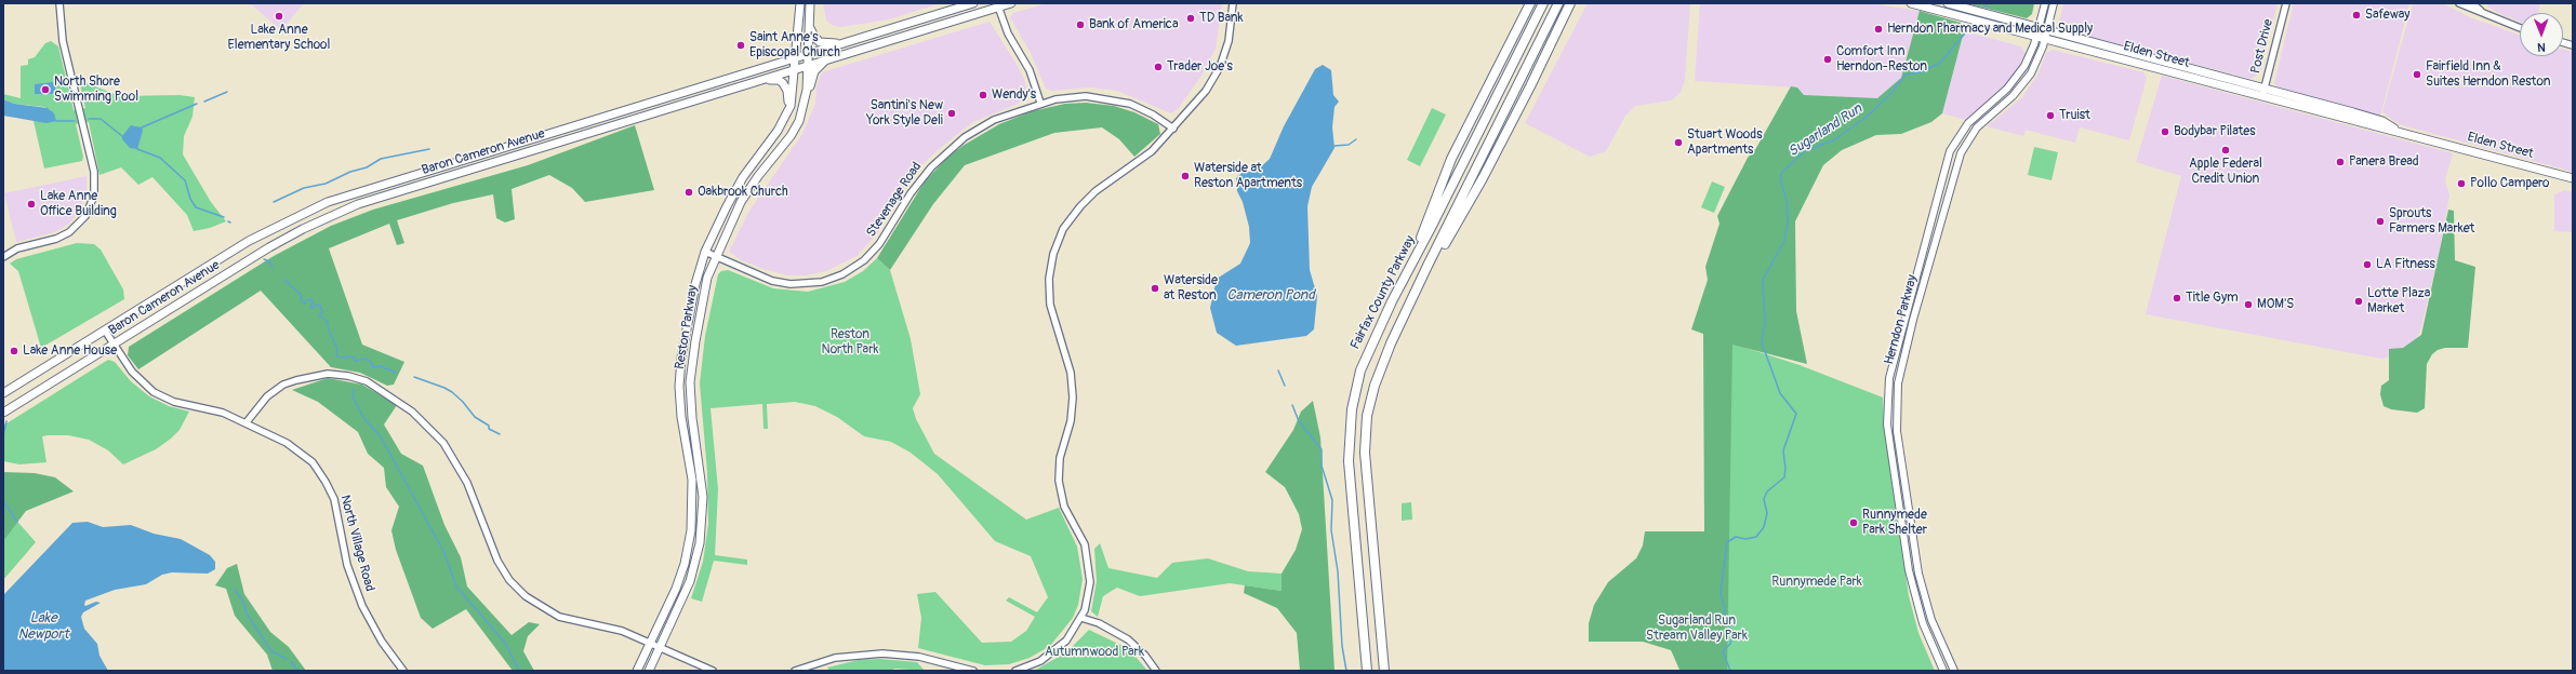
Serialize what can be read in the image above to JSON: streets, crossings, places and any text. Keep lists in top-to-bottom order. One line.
{"streets":{"highway":["Fairfax County Parkway"],"main road":["Elden Street","Baron Cameron Avenue","Herndon Parkway","Reston Parkway"],"street":["Post Drive","Stevenage Road","North Village Road"]},"crossings":[["Post Drive","Elden Street"],["Elden Street","Herndon Parkway"],["Baron Cameron Avenue","Reston Parkway"],["Baron Cameron Avenue","North Village Road"],["Stevenage Road","Reston Parkway"]],"water":["Sugarland Run","Cameron Pond","Lake Newport"],"parks":["Reston North Park","Runnymede Park","Sugarland Run Stream Valley Park","Autumnwood Park"],"places":["Safeway","Lake Anne Elementary School","TD Bank","Bank of America","Herndon Pharmacy and Medical Supply","Saint Anne's Episcopal Church","Comfort Inn Herndon-Reston","Trader Joe's","Fairfield Inn & Suites Herndon Reston","North Shore Swimming Pool","Wendy's","Santini's New York Style Deli","Truist","Bodybar Pilates","Stuart Woods Apartments","Apple Federal Credit Union","Panera Bread","Waterside at Reston Apartments","Pollo Campero","Oakbrook Church","Lake Anne Office Building","Sprouts Farmers Market","LA Fitness","Waterside at Reston","Title Gym","Lotte Plaza Market","MOM'S","Lake Anne House","Runnymede Park Shelter"],"north":"bottom"}
